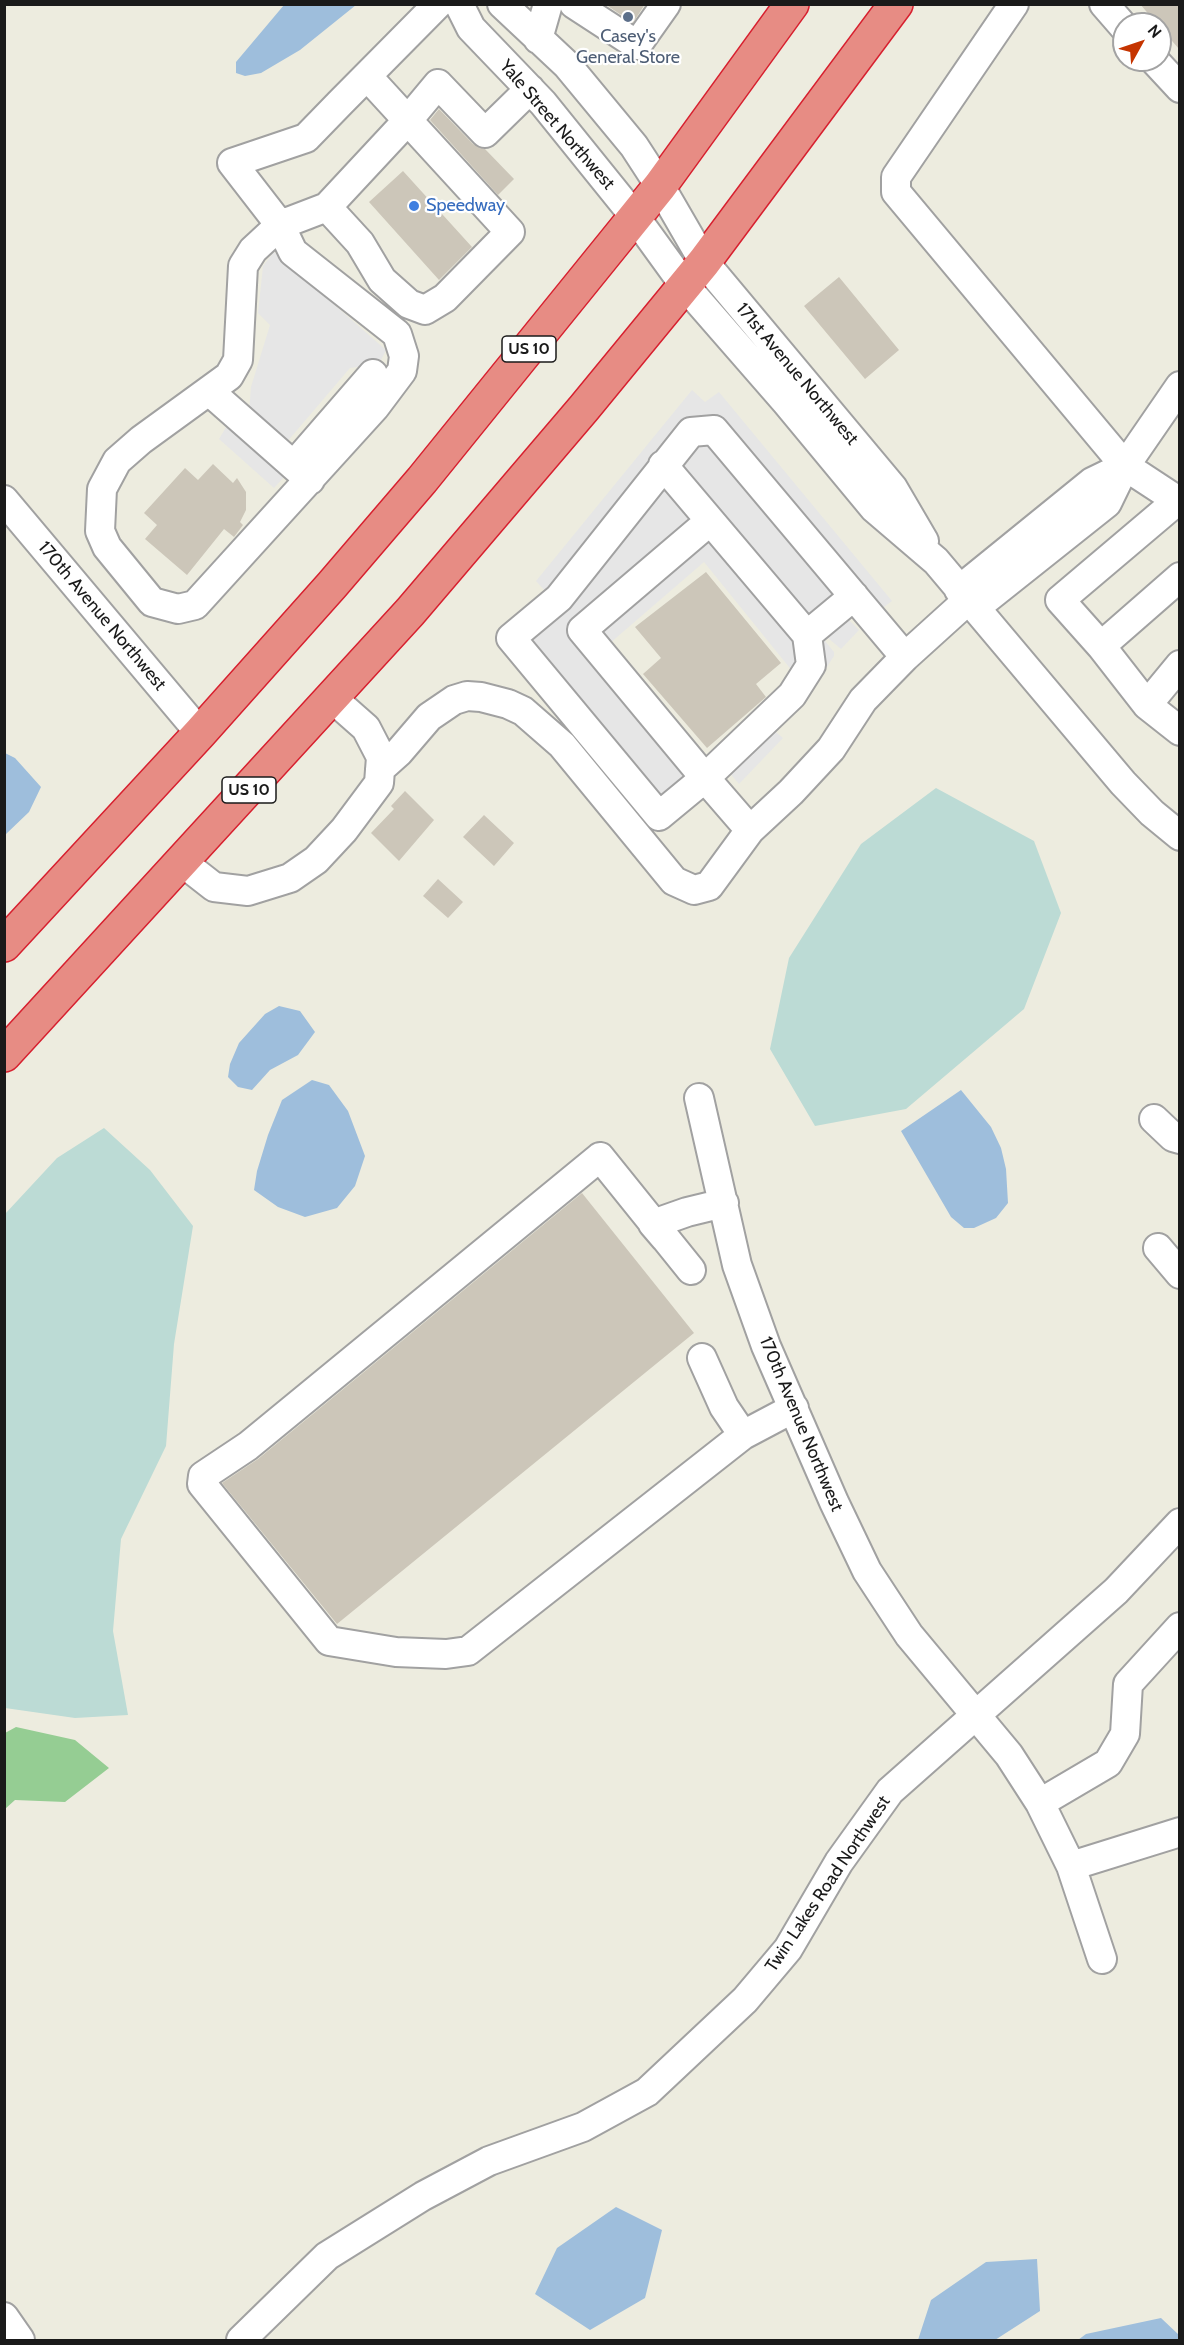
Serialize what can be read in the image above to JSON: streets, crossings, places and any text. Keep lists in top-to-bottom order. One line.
{"streets":{"highway":["US 10"],"street":["Yale Street Northwest","171st Avenue Northwest","170th Avenue Northwest","Twin Lakes Road Northwest"]},"crossings":[["Yale Street Northwest","US 10"],["Yale Street Northwest","171st Avenue Northwest"],["US 10","171st Avenue Northwest"],["US 10","170th Avenue Northwest"],["170th Avenue Northwest","Twin Lakes Road Northwest"]],"places":["Casey's General Store","Speedway"],"north":"top right"}
